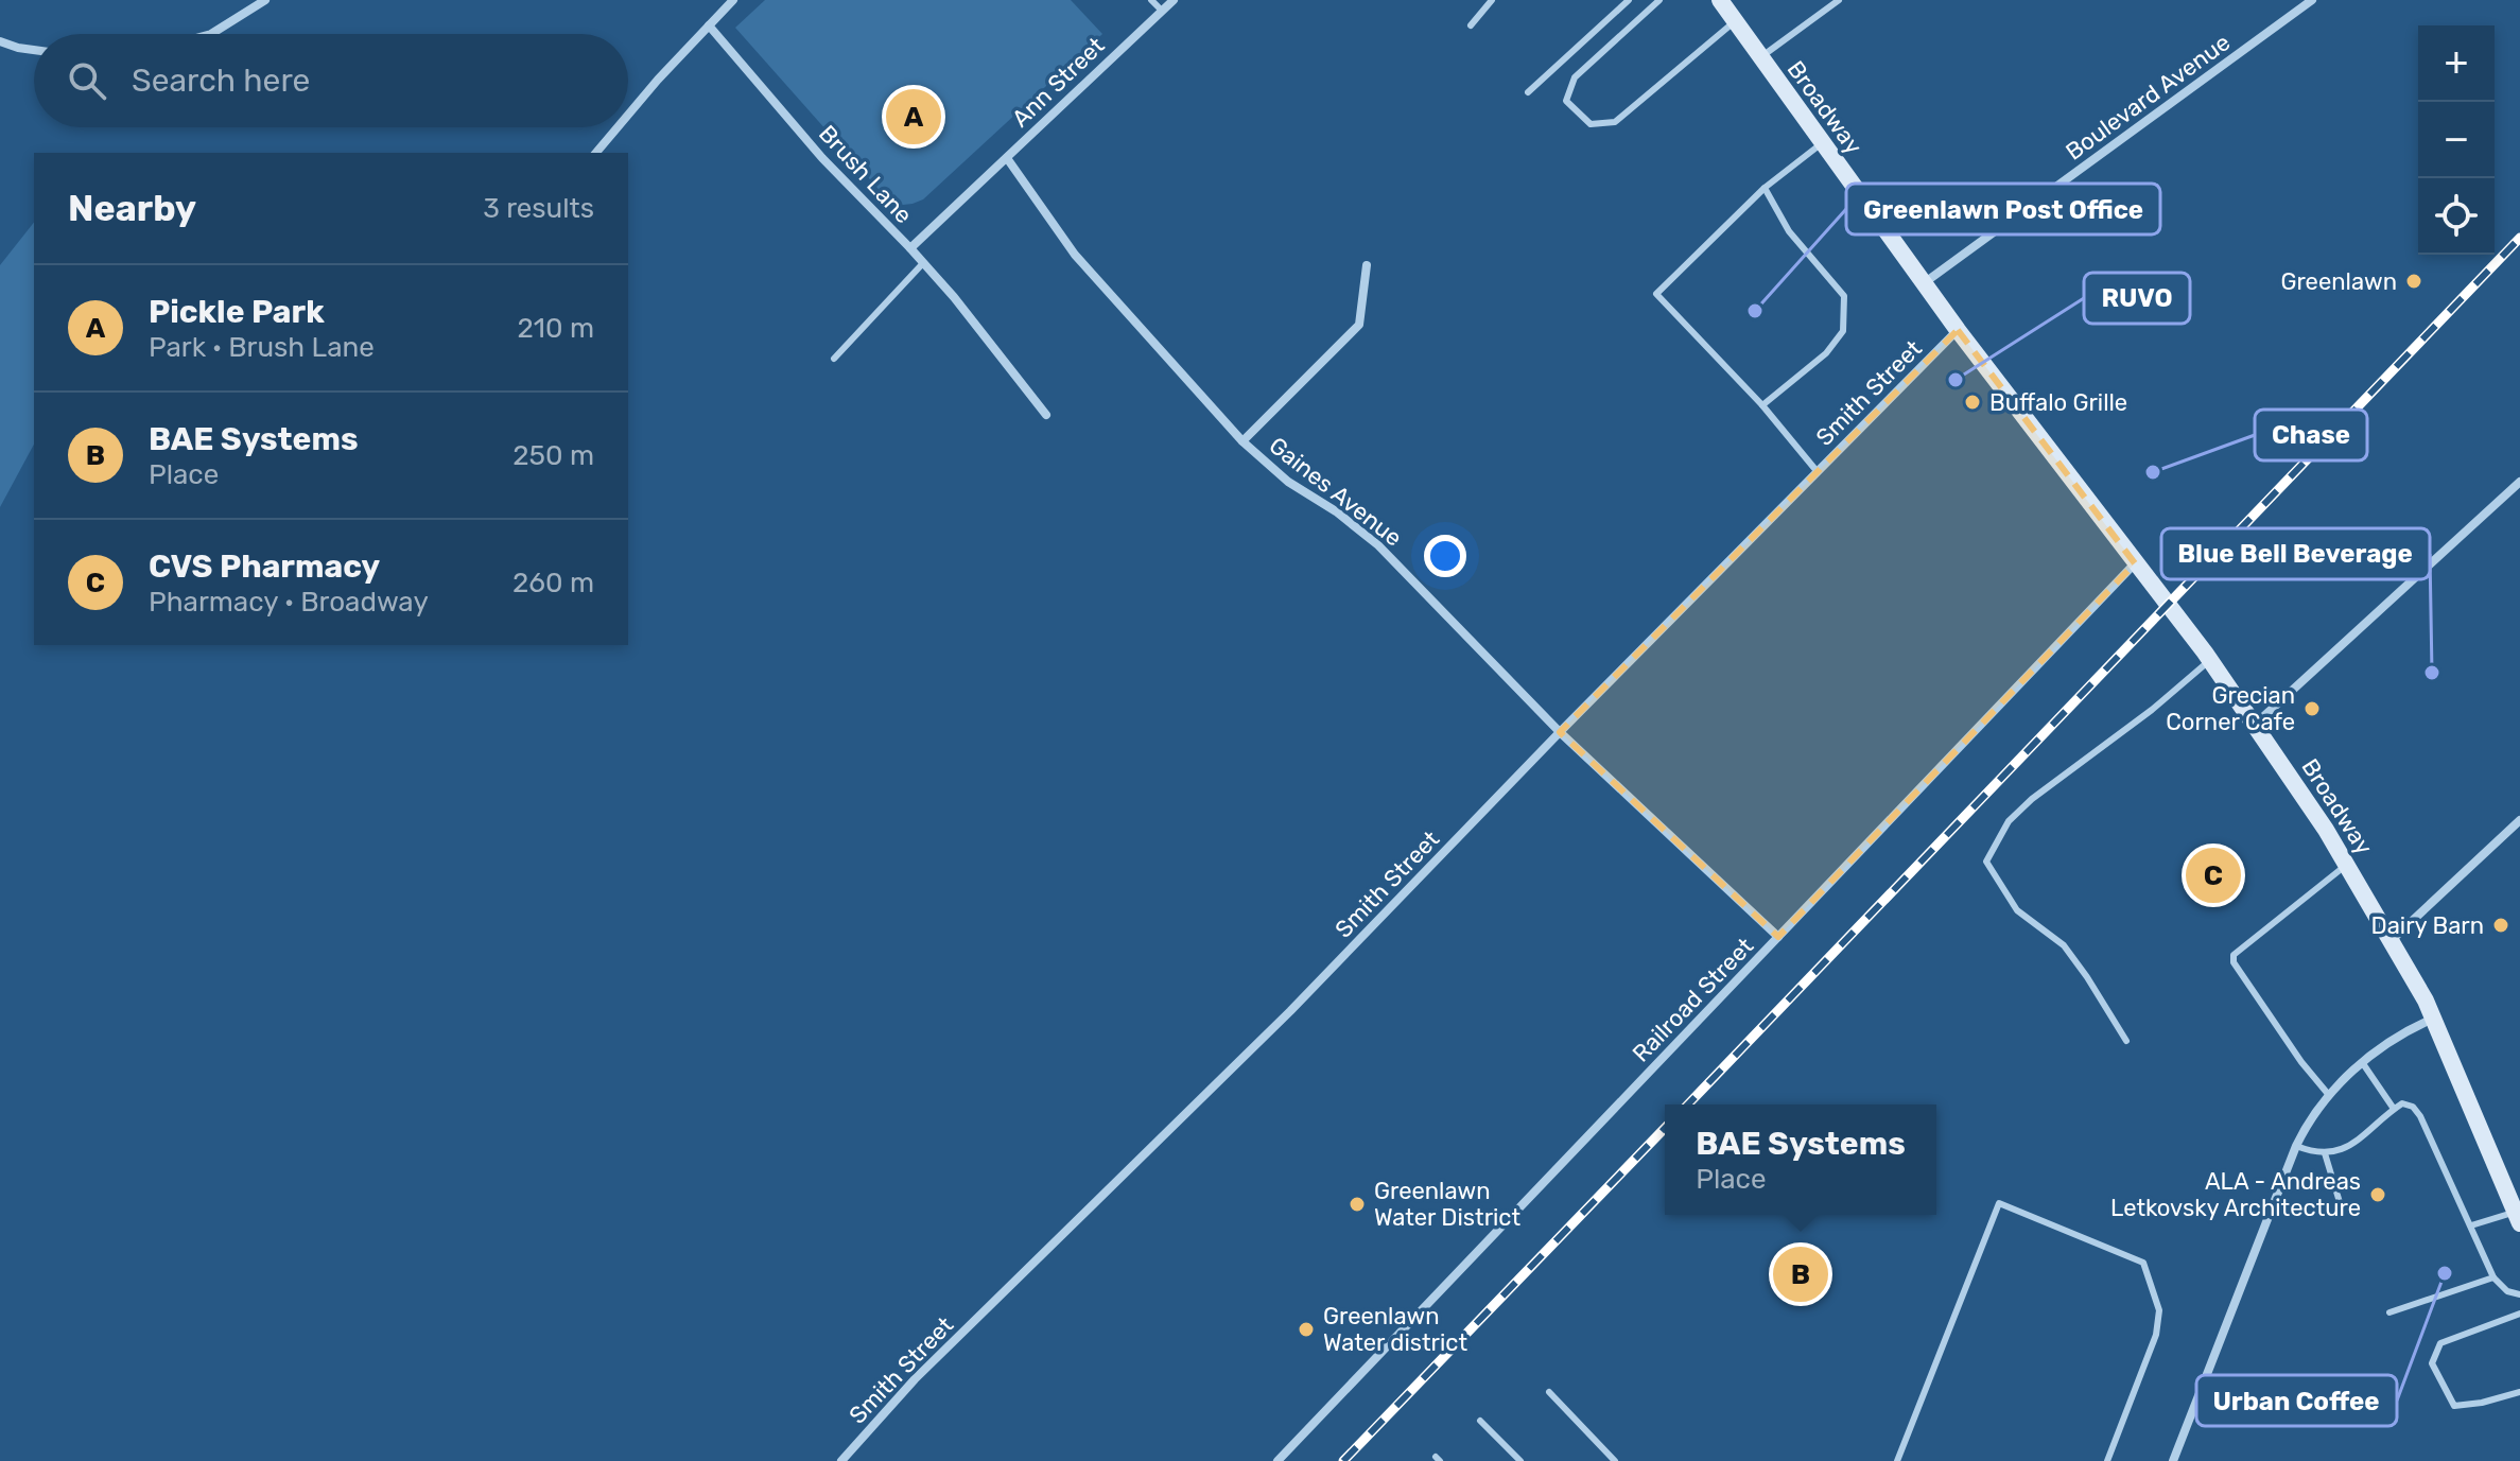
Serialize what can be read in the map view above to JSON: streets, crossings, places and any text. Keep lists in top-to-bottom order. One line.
{"streets":{"main road":["Broadway"],"street":["Ann Street","Boulevard Avenue","Brush Lane","Smith Street","Gaines Avenue","Railroad Street"]},"crossings":[["Ann Street","Brush Lane"],["Ann Street","Gaines Avenue"],["Boulevard Avenue","Broadway"],["Broadway","Smith Street"],["Broadway","Railroad Street"],["Brush Lane","Gaines Avenue"],["Smith Street","Gaines Avenue"],["Gaines Avenue","Railroad Street"]],"places":["Greenlawn","Greenlawn Post Office","RUVO","Buffalo Grille","Chase","Blue Bell Beverage","Grecian Corner Cafe","Dairy Barn","ALA - Andreas Letkovsky Architecture","Greenlawn Water District","Urban Coffee","Greenlawn Water district"],"page":{"map_buttons":["+","−"],"search":"Search here","pins":["A","C","B"],"heading":["Nearby","3 results"],"list":[{"mark":"A","name":"Pickle Park","note":"Park · Brush Lane","value":"210 m"},{"mark":"B","name":"BAE Systems","note":"Place","value":"250 m"},{"mark":"C","name":"CVS Pharmacy","note":"Pharmacy · Broadway","value":"260 m"}],"popup":["BAE Systems","Place"]}}
